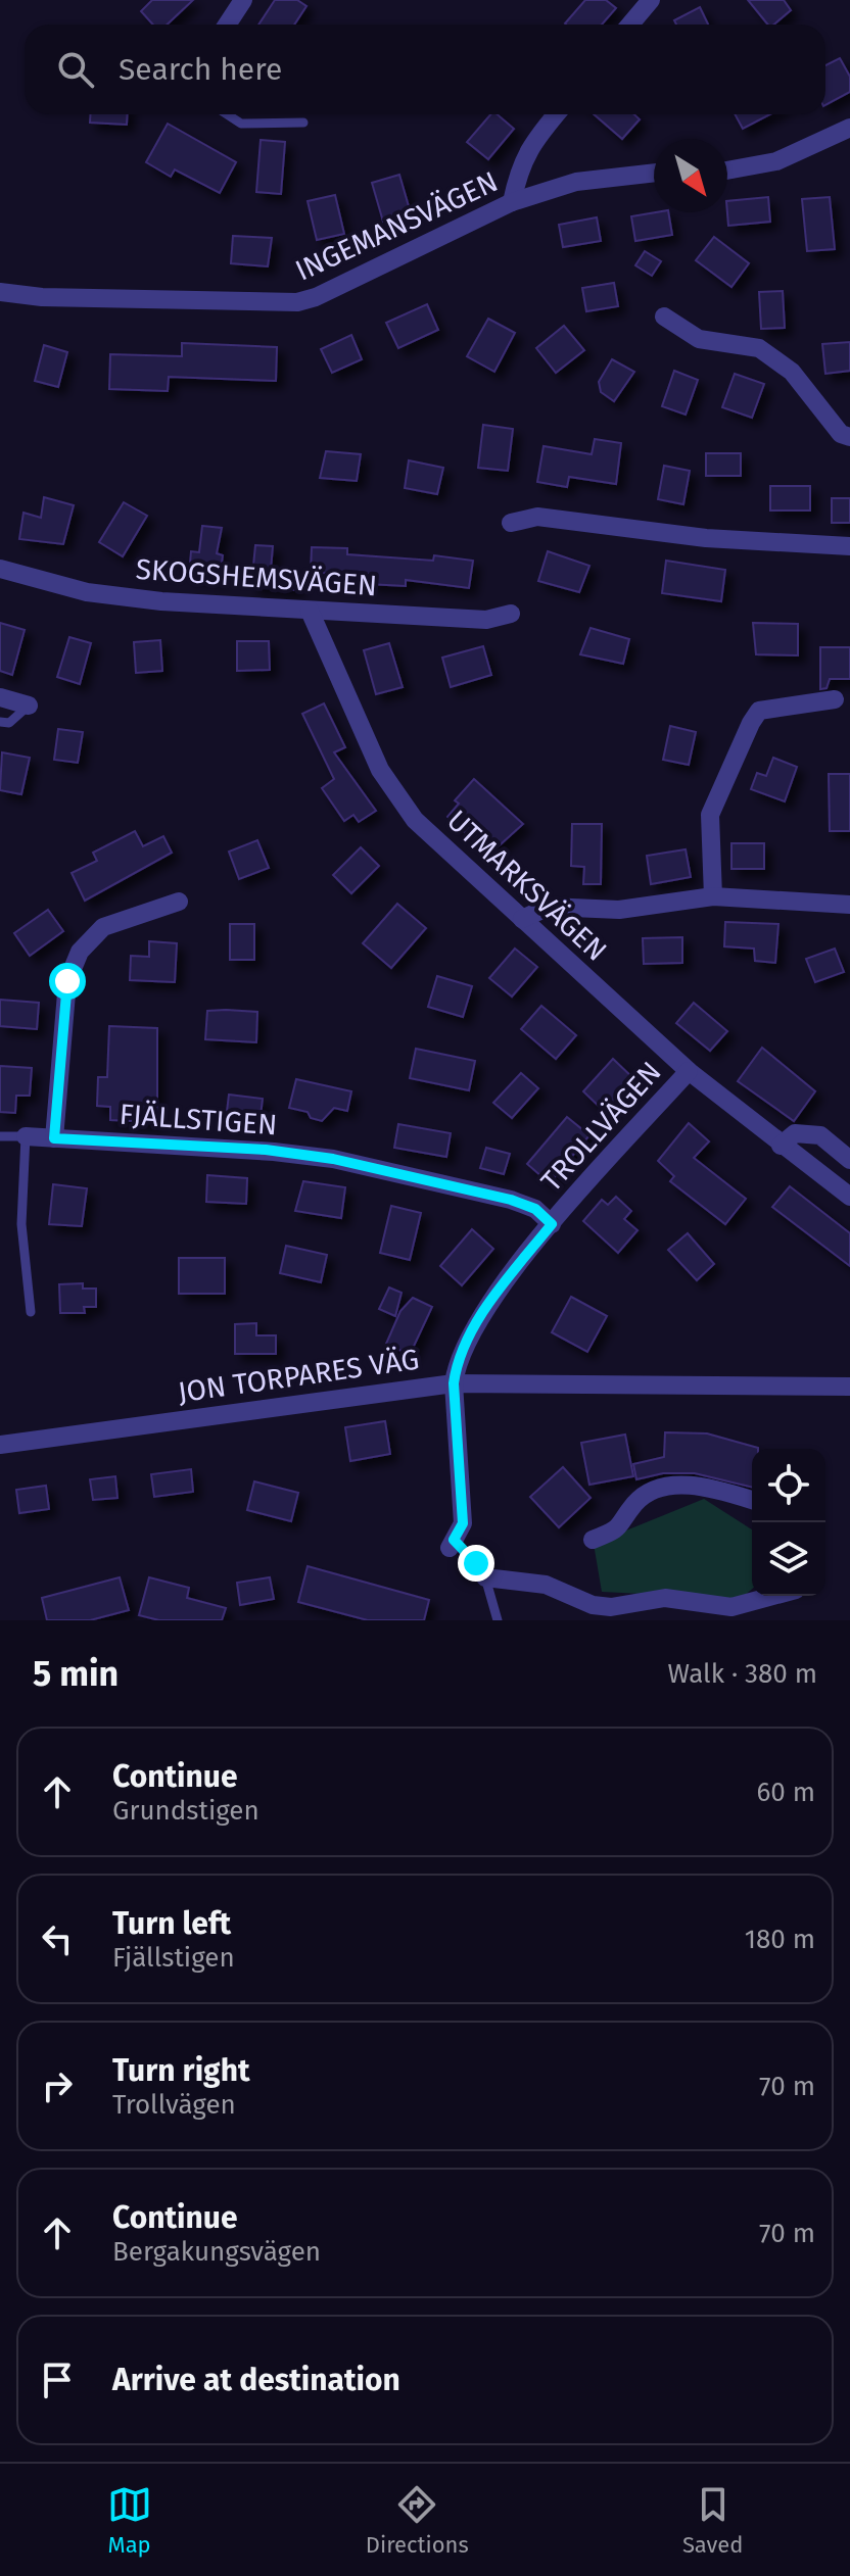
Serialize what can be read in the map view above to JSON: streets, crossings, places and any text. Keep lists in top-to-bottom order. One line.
{"streets":{"street":["INGEMANSVÄGEN","SKOGSHEMSVÄGEN","UTMARKSVÄGEN","FJÄLLSTIGEN","TROLLVÄGEN","JON TORPARES VÄG"]},"crossings":[["SKOGSHEMSVÄGEN","UTMARKSVÄGEN"],["UTMARKSVÄGEN","TROLLVÄGEN"],["FJÄLLSTIGEN","TROLLVÄGEN"],["TROLLVÄGEN","JON TORPARES VÄG"]],"north":"bottom right","page":{"search":"Search here","heading":["5 min","Walk · 380 m"],"list":[["Continue","Grundstigen","60 m"],["Turn left","Fjällstigen","180 m"],["Turn right","Trollvägen","70 m"],["Continue","Bergakungsvägen","70 m"],"Arrive at destination"],"nav":["Map","Directions","Saved"]}}
